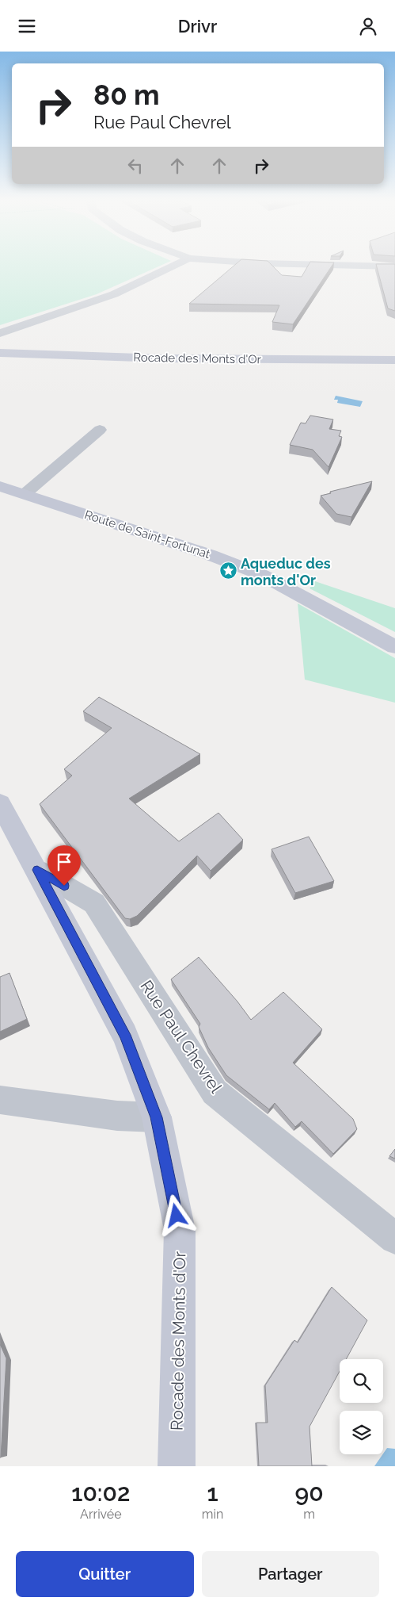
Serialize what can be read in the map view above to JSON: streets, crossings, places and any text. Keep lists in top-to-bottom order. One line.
{"streets":{"street":["Rocade des Monts d'Or","Route de Saint-Fortunat","Rue Paul Chevrel"]},"crossings":[["Rocade des Monts d'Or","Rue Paul Chevrel"]],"places":{"place":["Aqueduc des monts d'Or"]},"page":{"header":"Drivr","turn":["80 m","Rue Paul Chevrel"],"eta":["10:02","Arrivée","1","min","90","m"],"buttons":["Quitter","Partager"]}}
